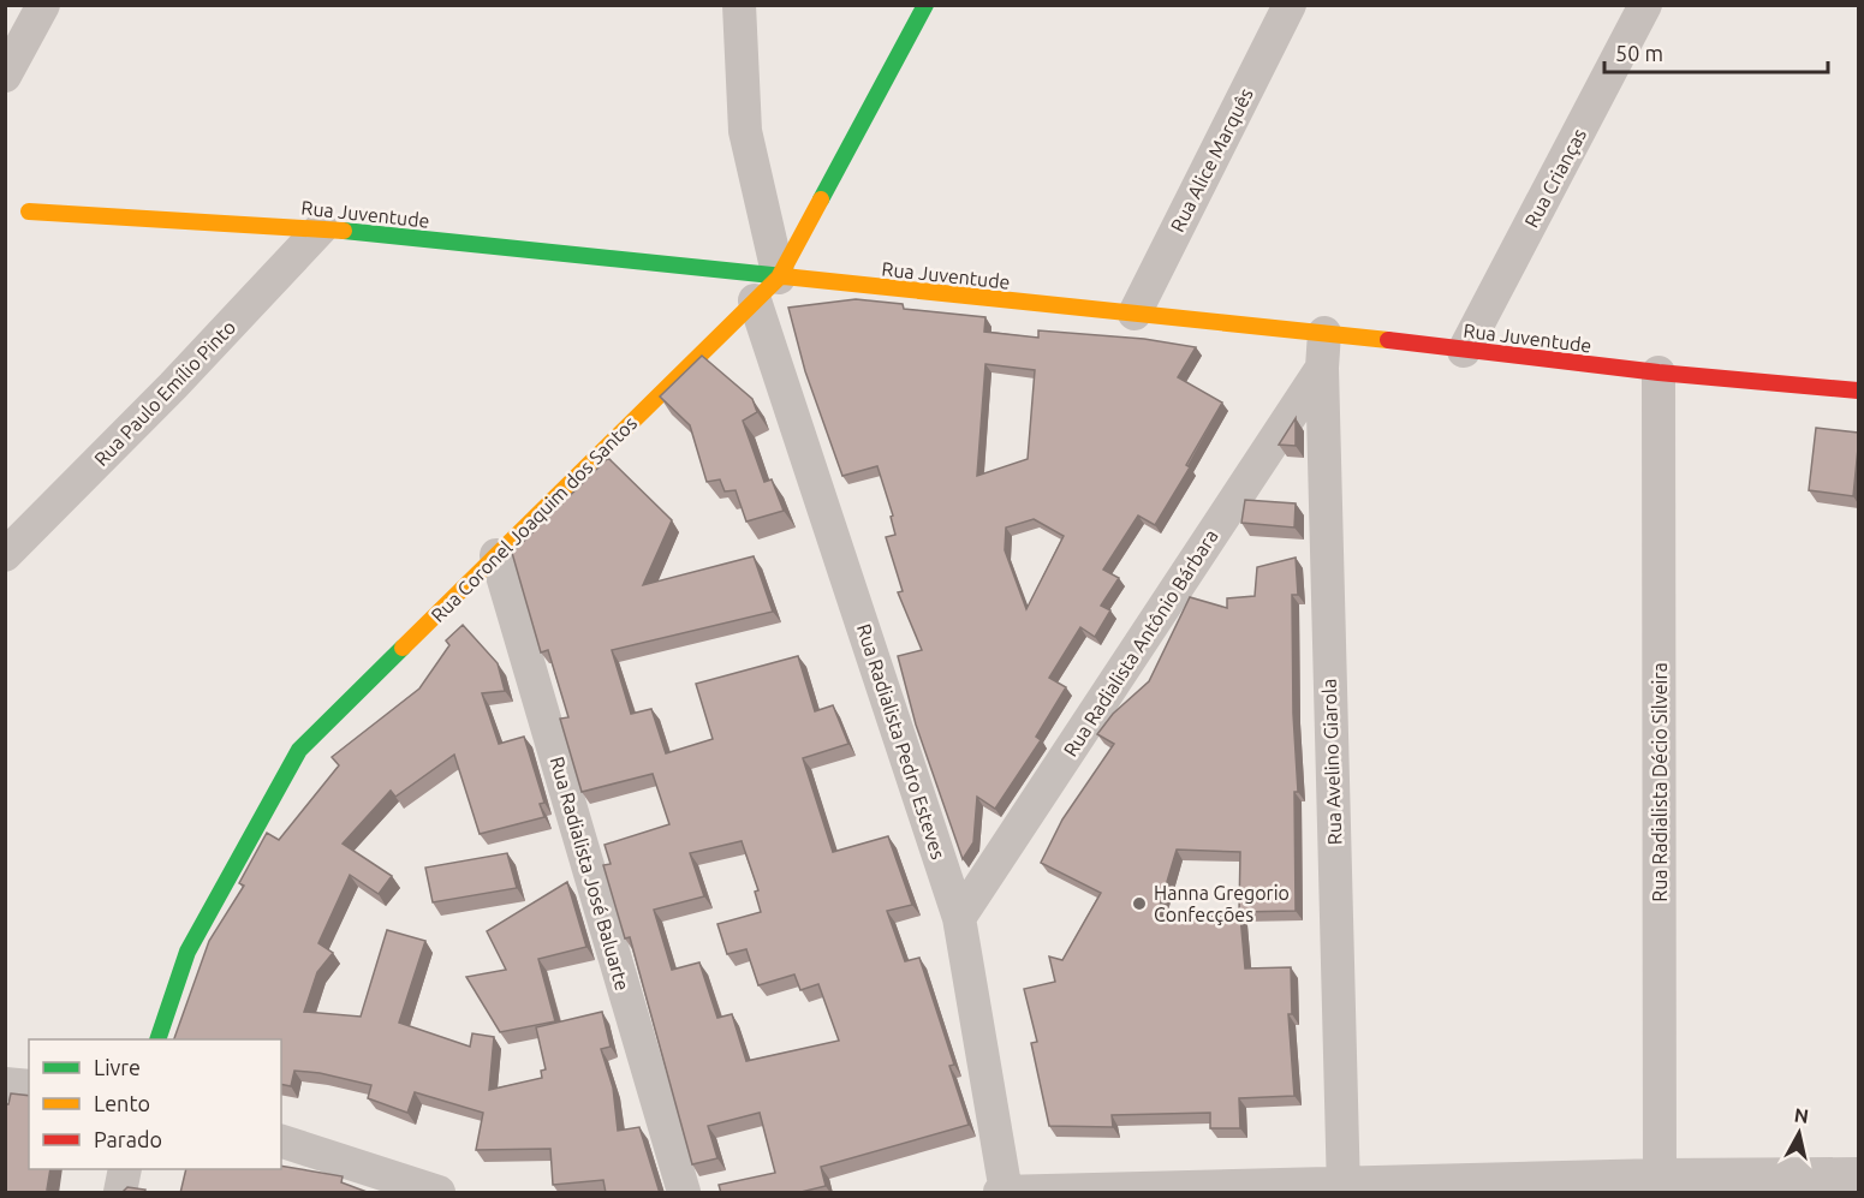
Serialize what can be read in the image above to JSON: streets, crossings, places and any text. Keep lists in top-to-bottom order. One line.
{"streets":{"street":["Rua Alice Marquês","Rua Crianças","Rua Juventude","Rua Paulo Emílio Pinto","Rua Coronel Joaquim dos Santos","Rua Radialista Antônio Bárbara","Rua Radialista Pedro Esteves","Rua Avelino Giarola","Rua Radialista Décio Silveira","Rua Radialista José Baluarte"]},"crossings":[["Rua Alice Marquês","Rua Juventude"],["Rua Crianças","Rua Juventude"],["Rua Juventude","Rua Paulo Emílio Pinto"],["Rua Juventude","Rua Coronel Joaquim dos Santos"],["Rua Juventude","Rua Radialista Pedro Esteves"],["Rua Juventude","Rua Avelino Giarola"],["Rua Juventude","Rua Radialista Décio Silveira"],["Rua Coronel Joaquim dos Santos","Rua Radialista Pedro Esteves"],["Rua Coronel Joaquim dos Santos","Rua Radialista José Baluarte"],["Rua Radialista Antônio Bárbara","Rua Radialista Pedro Esteves"],["Rua Radialista Antônio Bárbara","Rua Avelino Giarola"]],"places":["Hanna Gregorio Confecções"],"legend":["Livre","Lento","Parado"],"scale_bar":"50 m","north":"top"}
